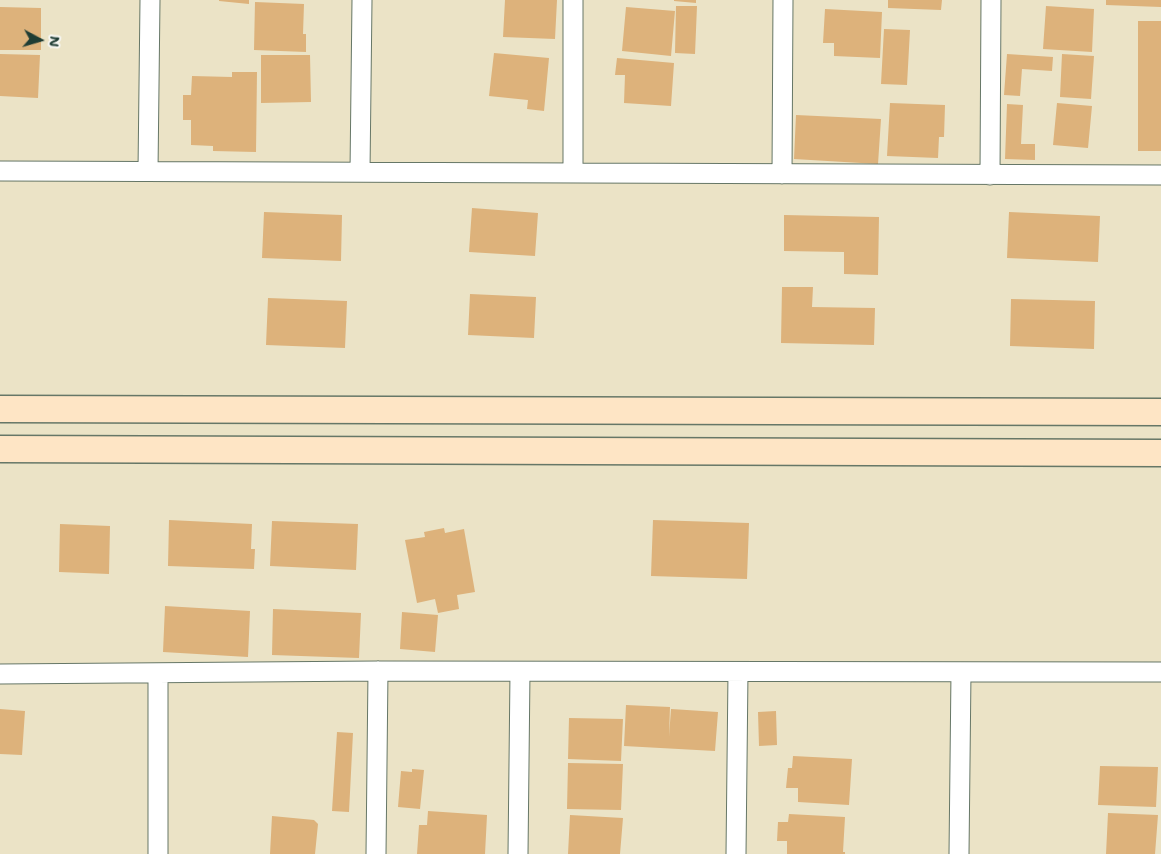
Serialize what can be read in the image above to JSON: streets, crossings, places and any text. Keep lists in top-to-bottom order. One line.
{"north":"right"}
